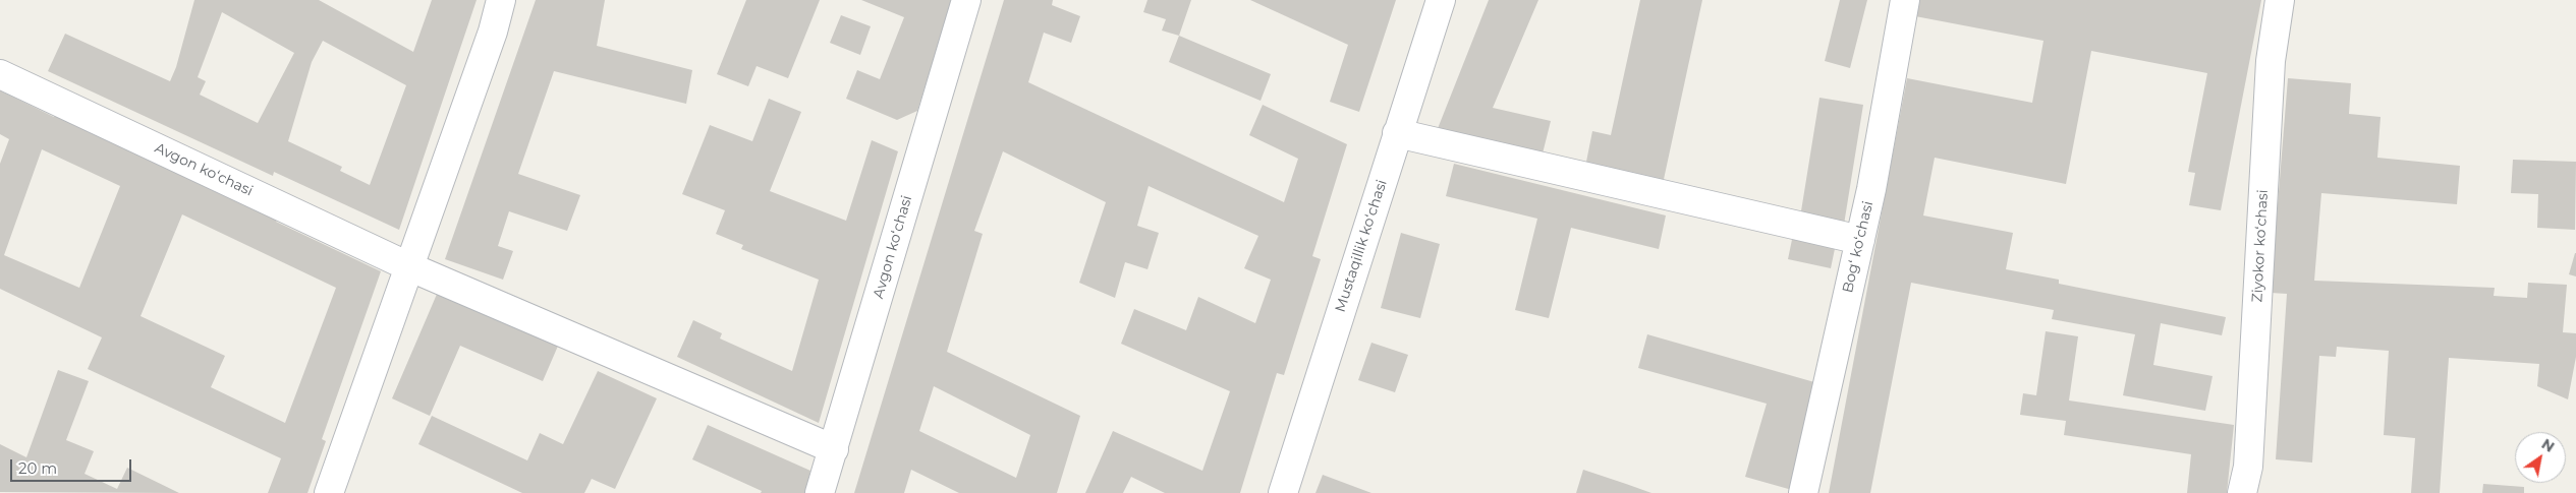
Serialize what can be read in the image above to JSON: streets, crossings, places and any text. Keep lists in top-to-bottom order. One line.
{"streets":{"street":["Avgon koʻchasi","Mustaqillik koʻchasi","Ziyokor koʻchasi","Bogʻ koʻchasi"]},"scale_bar":"20 m","north":"top right"}
